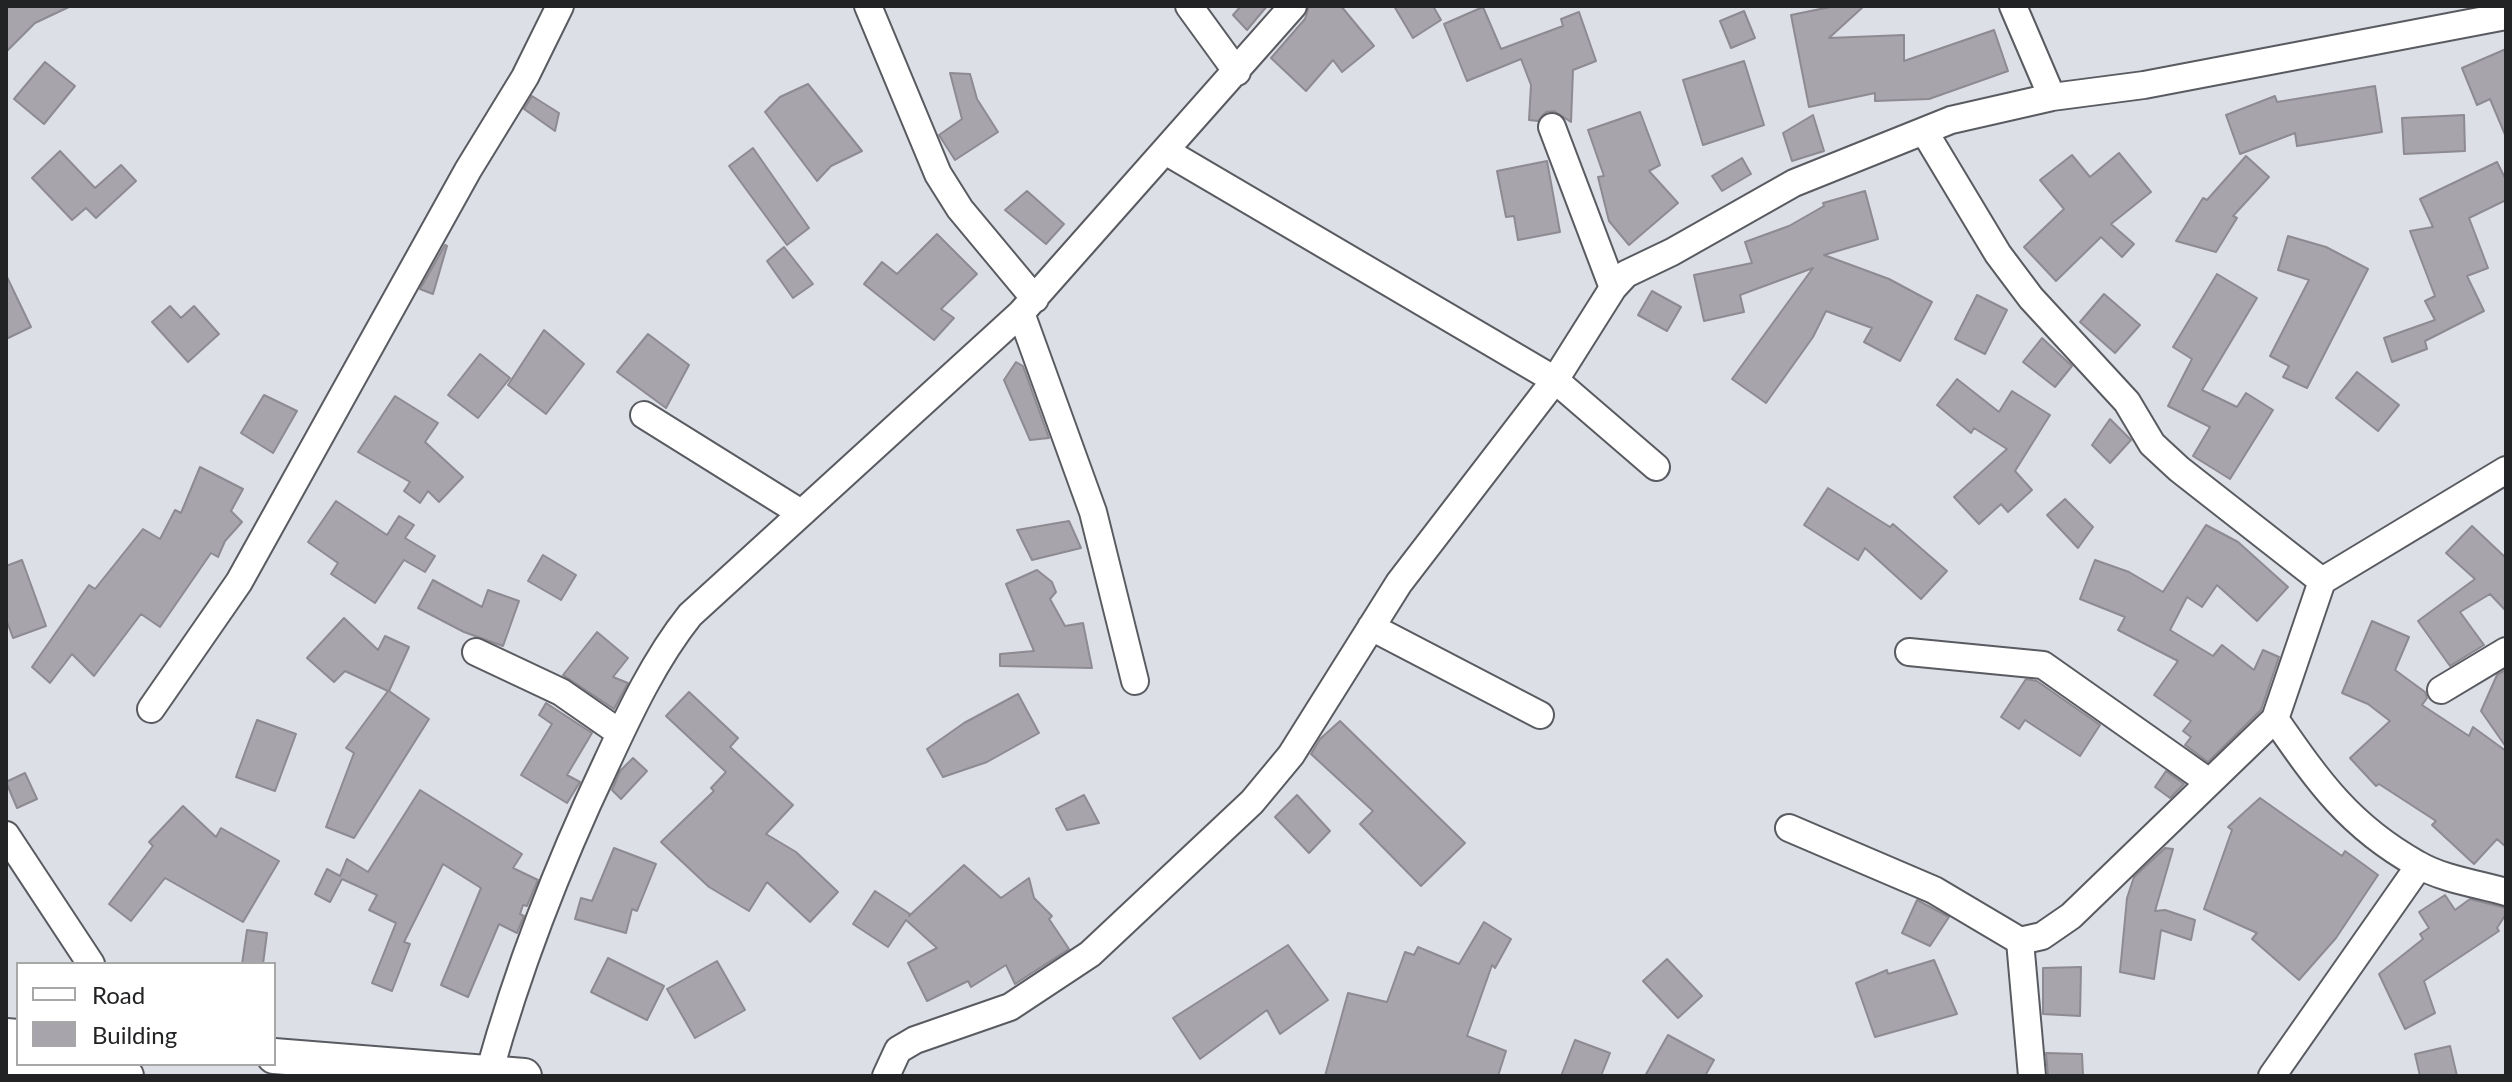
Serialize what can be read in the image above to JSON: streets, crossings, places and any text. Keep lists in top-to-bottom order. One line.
{"legend":["Road","Building"]}
